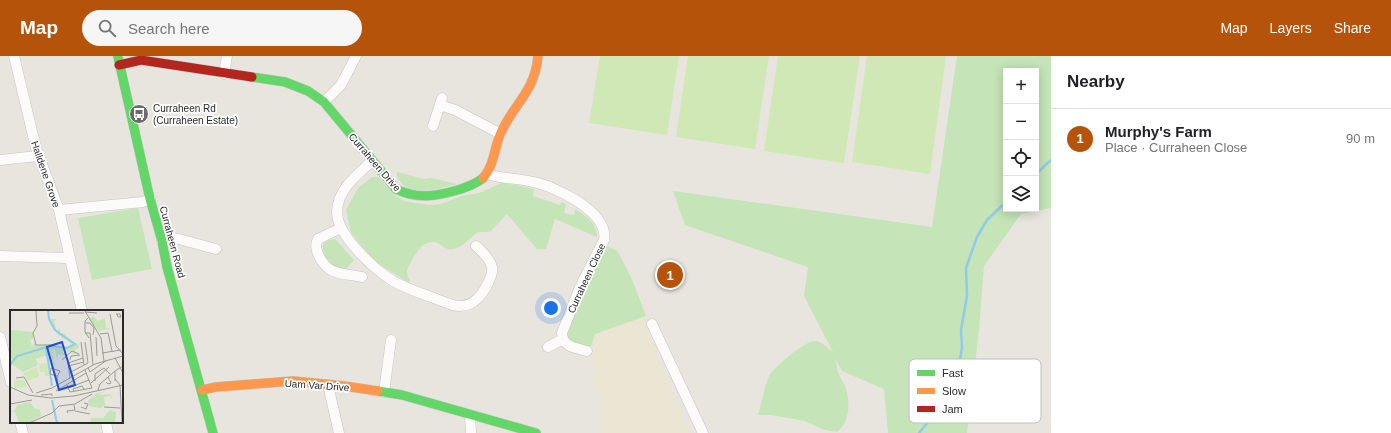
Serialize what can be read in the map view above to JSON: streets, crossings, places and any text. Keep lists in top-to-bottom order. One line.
{"streets":{"street":["Curraheen Drive","Halldene Grove","Curraheen Road","Curraheen Close","Uam Var Drive"]},"crossings":[["Curraheen Drive","Curraheen Road"],["Curraheen Drive","Curraheen Close"],["Curraheen Road","Uam Var Drive"]],"places":{"bus stop":["Curraheen Rd (Curraheen Estate)"]},"legend":["Fast","Slow","Jam"],"page":{"header":"Map","search":"Search here","nav":["Map","Layers","Share"],"heading":"Nearby","map_buttons":["+","−"],"list":[{"mark":"1","name":"Murphy's Farm","note":"Place · Curraheen Close","value":"90 m"}],"pins":"1"}}
